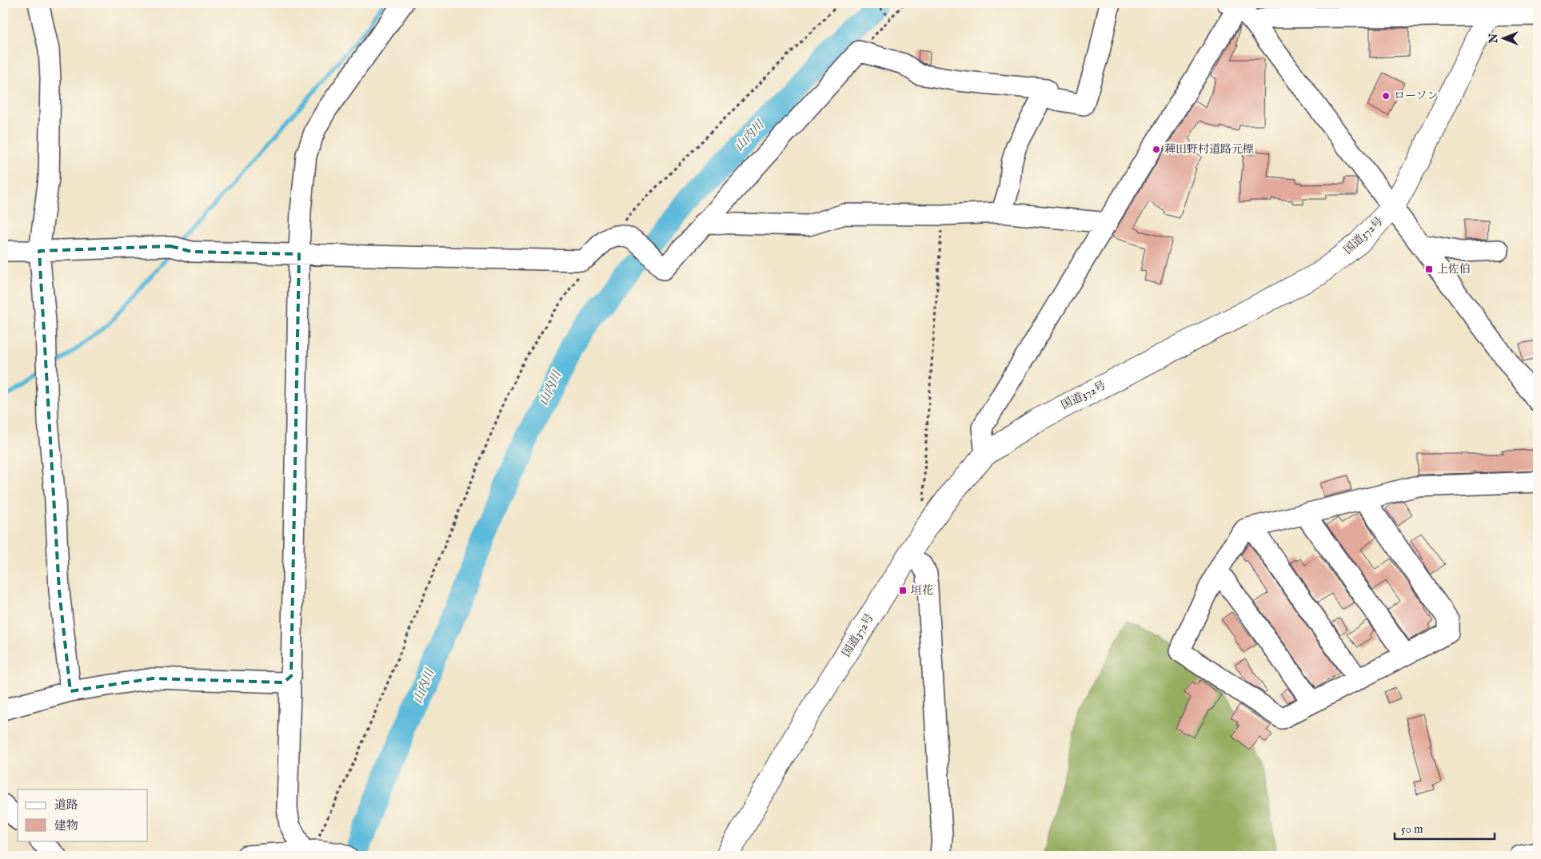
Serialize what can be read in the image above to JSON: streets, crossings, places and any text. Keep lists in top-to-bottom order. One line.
{"streets":{"highway":["国道372号"]},"water":["山内川"],"places":{"other":["ローソン","薭田野村道路元標"],"transit":["上佐伯","垣花"]},"legend":["道路","建物"],"scale_bar":"50 m","north":"left"}
